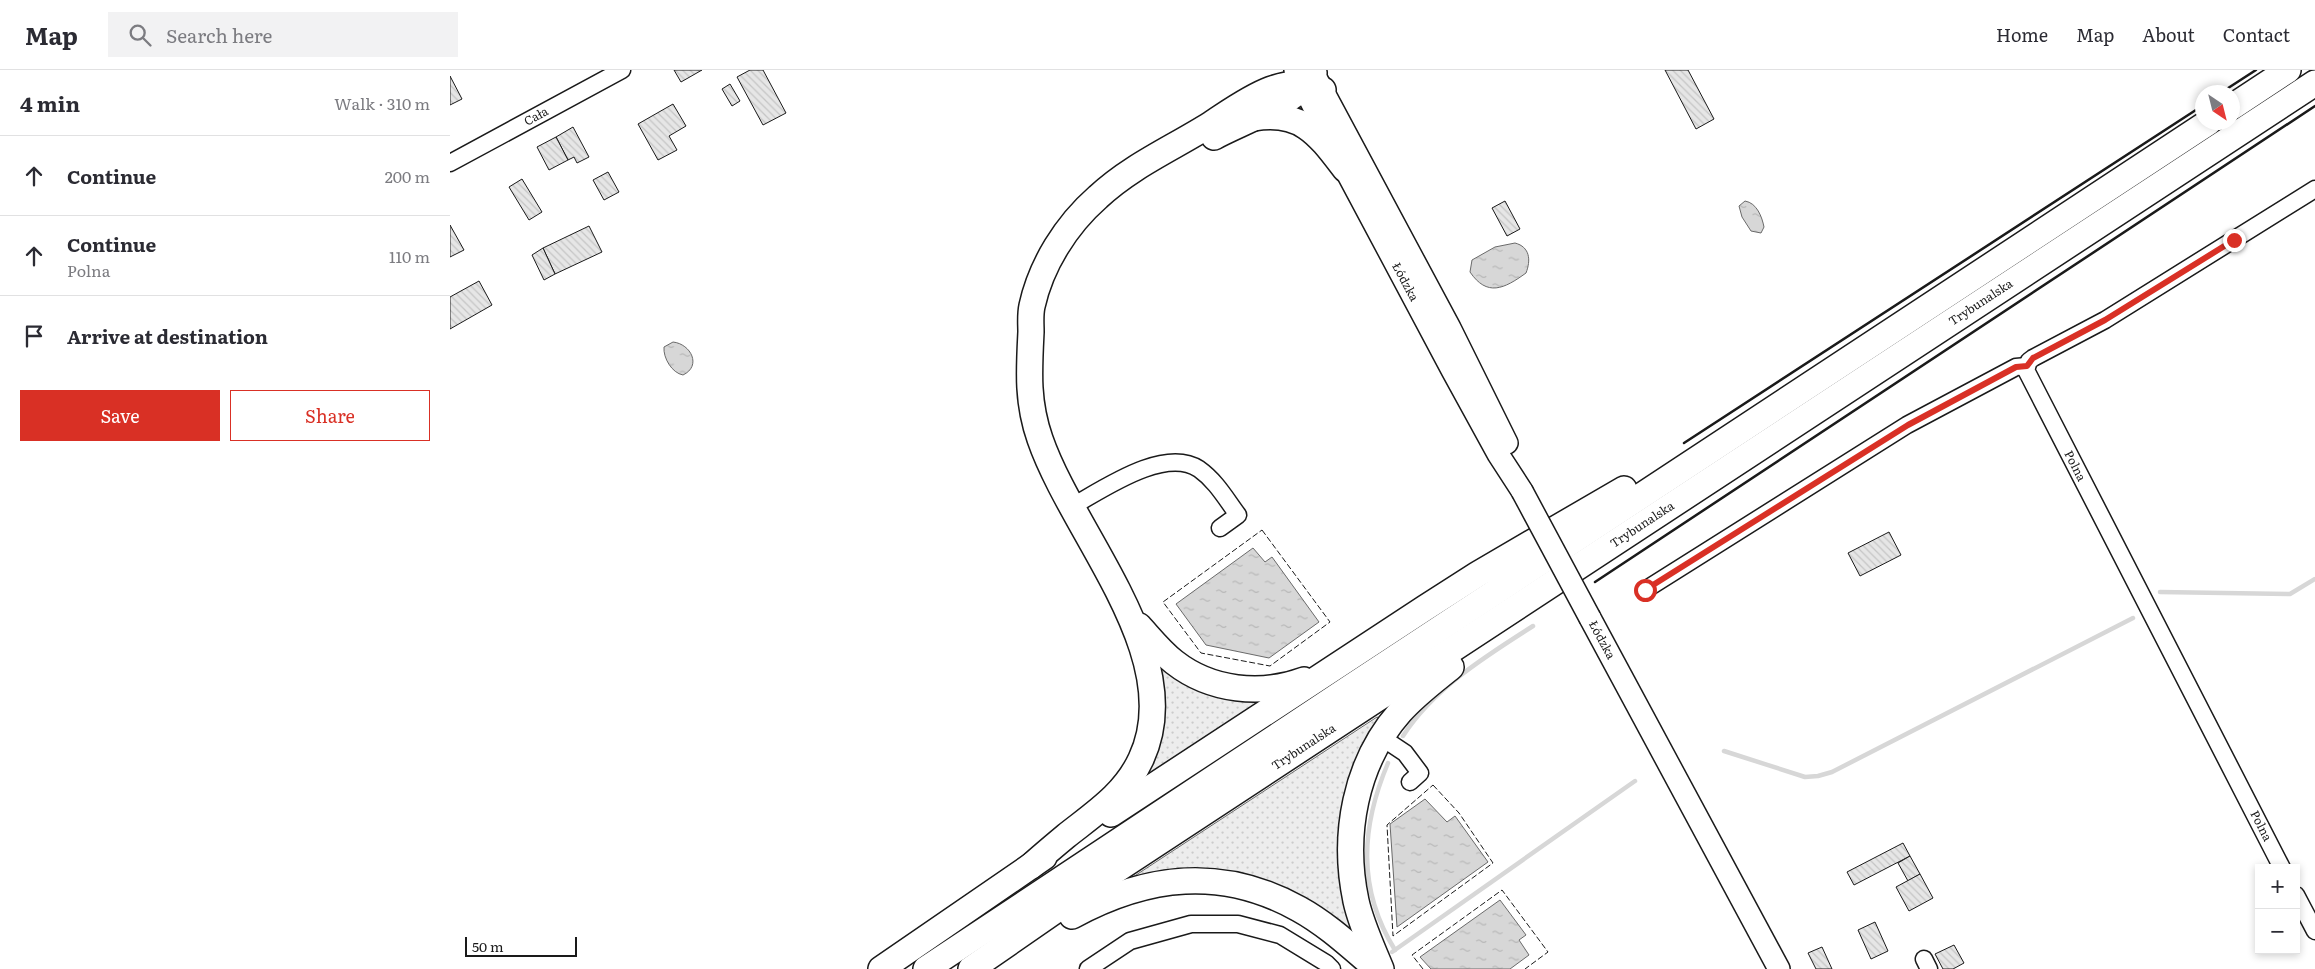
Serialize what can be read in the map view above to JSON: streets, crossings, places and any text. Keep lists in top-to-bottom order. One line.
{"streets":{"highway":["Trybunalska"],"main road":["Łódzka"],"street":["Cała","Polna"]},"scale_bar":"50 m","north":"bottom right","page":{"header":"Map","search":"Search here","nav":["Home","Map","About","Contact"],"heading":["4 min","Walk · 310 m"],"list":[["Continue","200 m"],["Continue","Polna","110 m"],"Arrive at destination"],"buttons":["Save","Share"],"map_buttons":["+","−"],"scale":"50 m"}}
